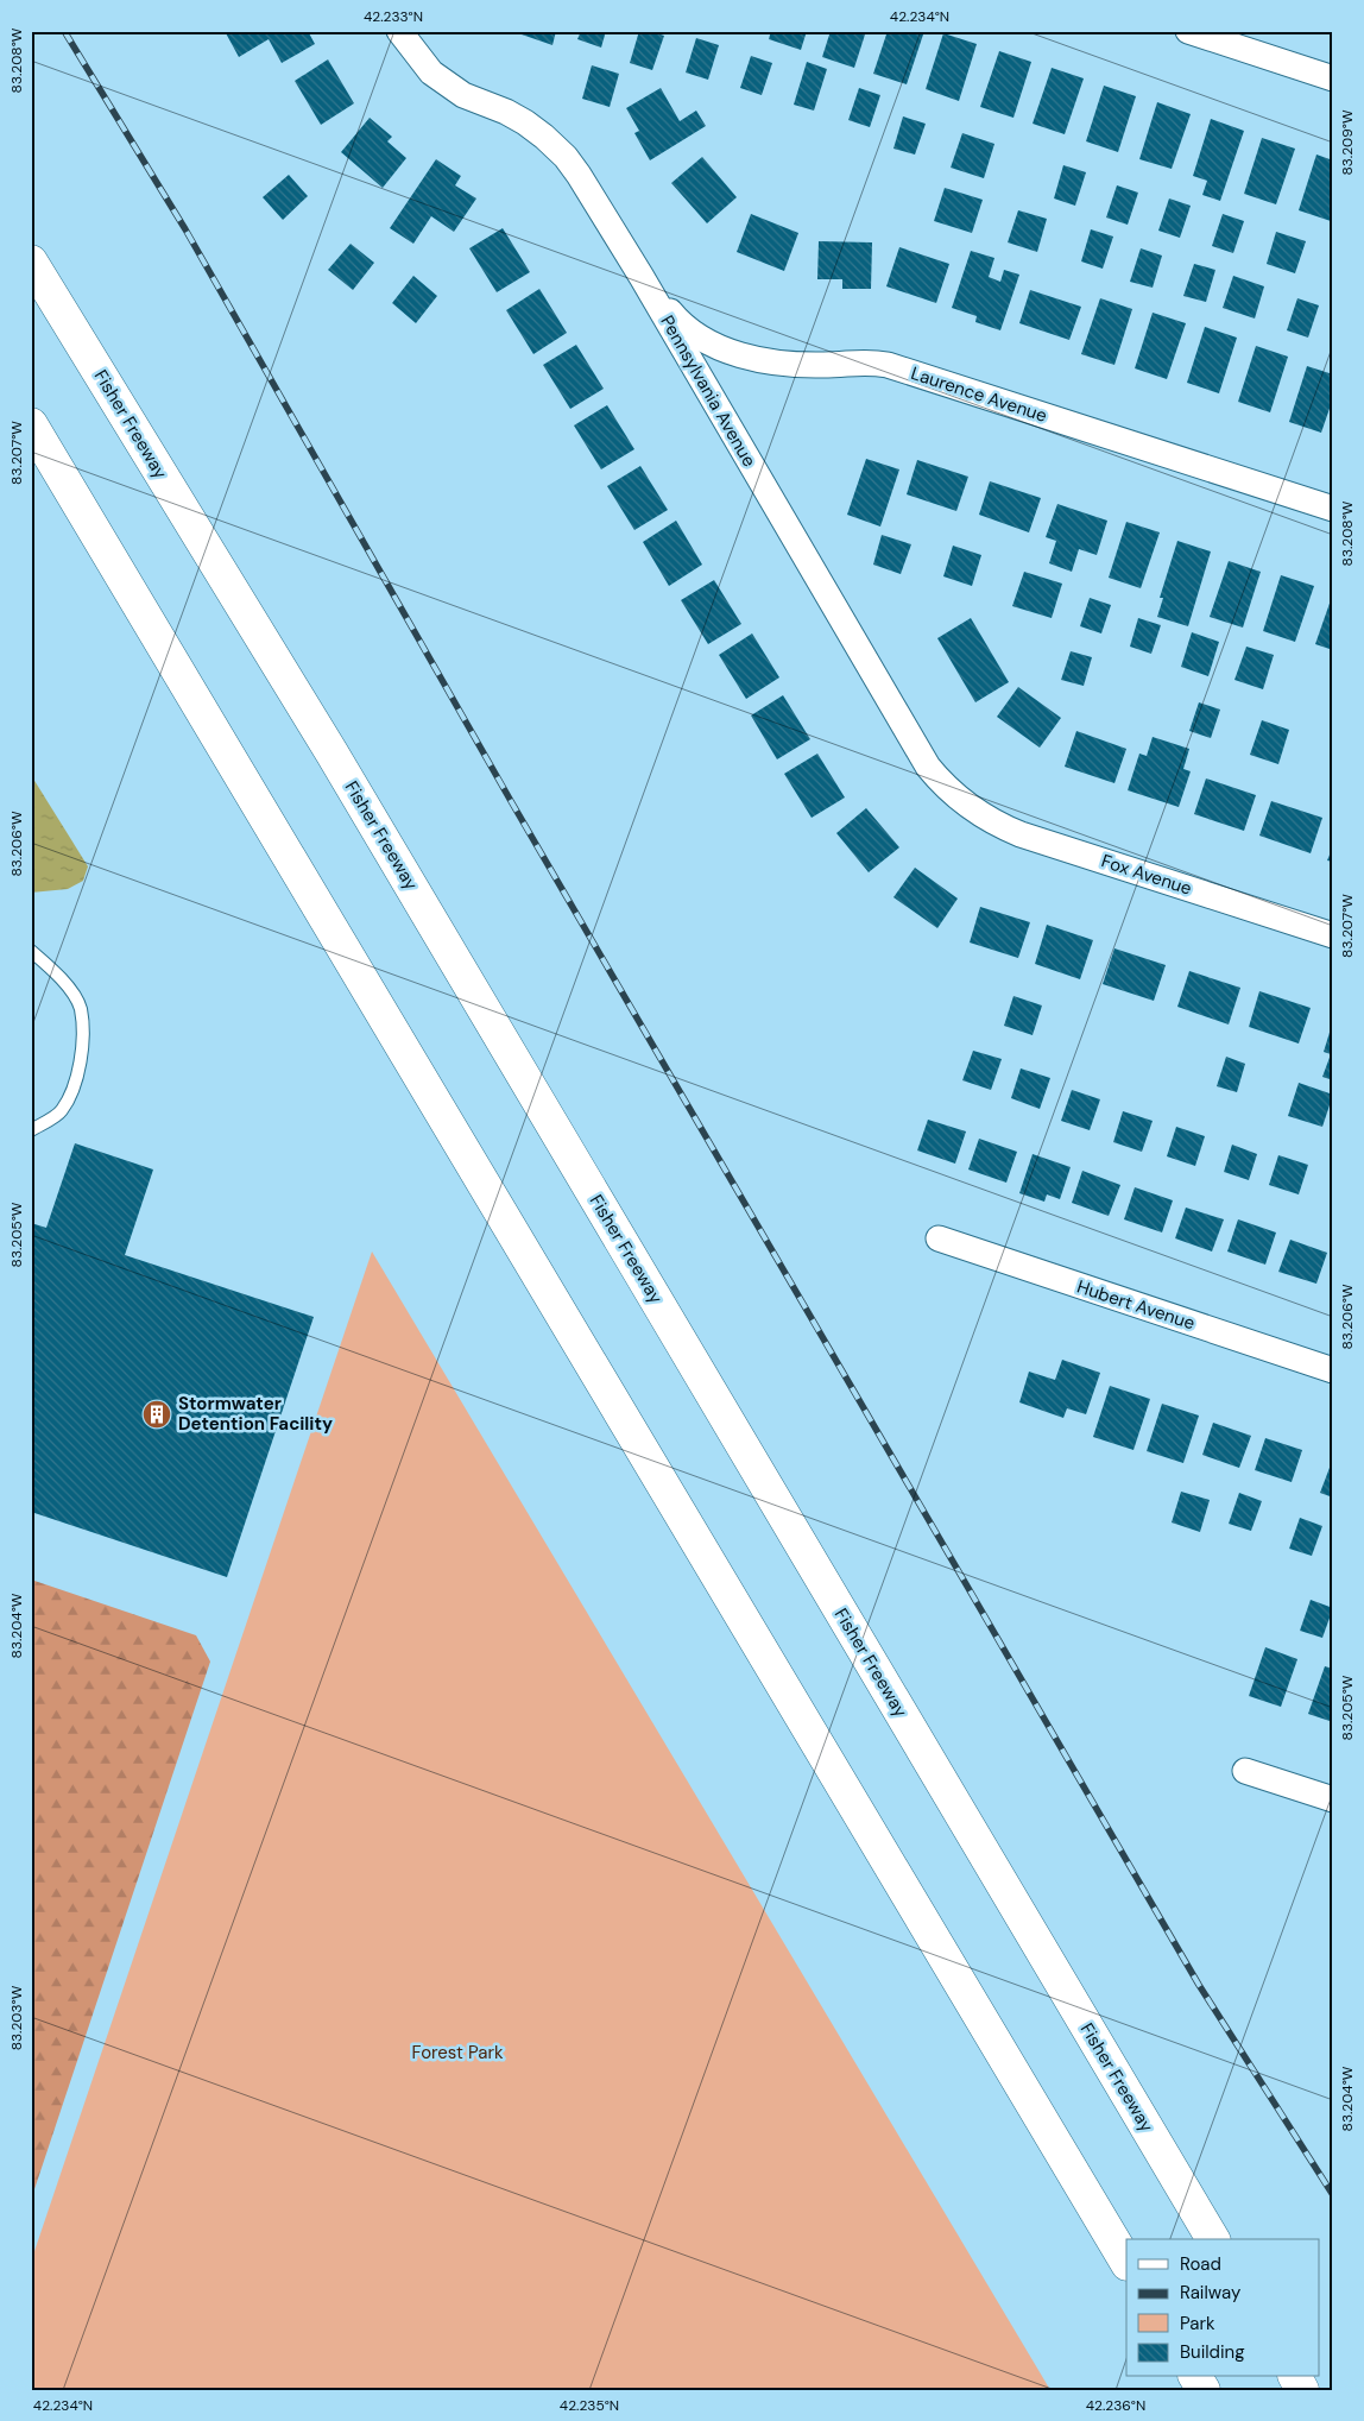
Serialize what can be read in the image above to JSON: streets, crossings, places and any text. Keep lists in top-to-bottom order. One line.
{"streets":{"highway":["Fisher Freeway"],"street":["Pennsylvania Avenue","Laurence Avenue","Fox Avenue","Hubert Avenue"]},"crossings":[["Pennsylvania Avenue","Laurence Avenue"],["Pennsylvania Avenue","Fox Avenue"]],"parks":["Forest Park"],"places":{"building":["Stormwater Detention Facility"]},"legend":["Road","Railway","Park","Building"],"coordinates":["42.233°N","42.234°N","83.208°W","83.209°W","83.207°W","83.206°W","83.205°W","83.204°W","83.203°W","42.235°N","42.236°N"]}
